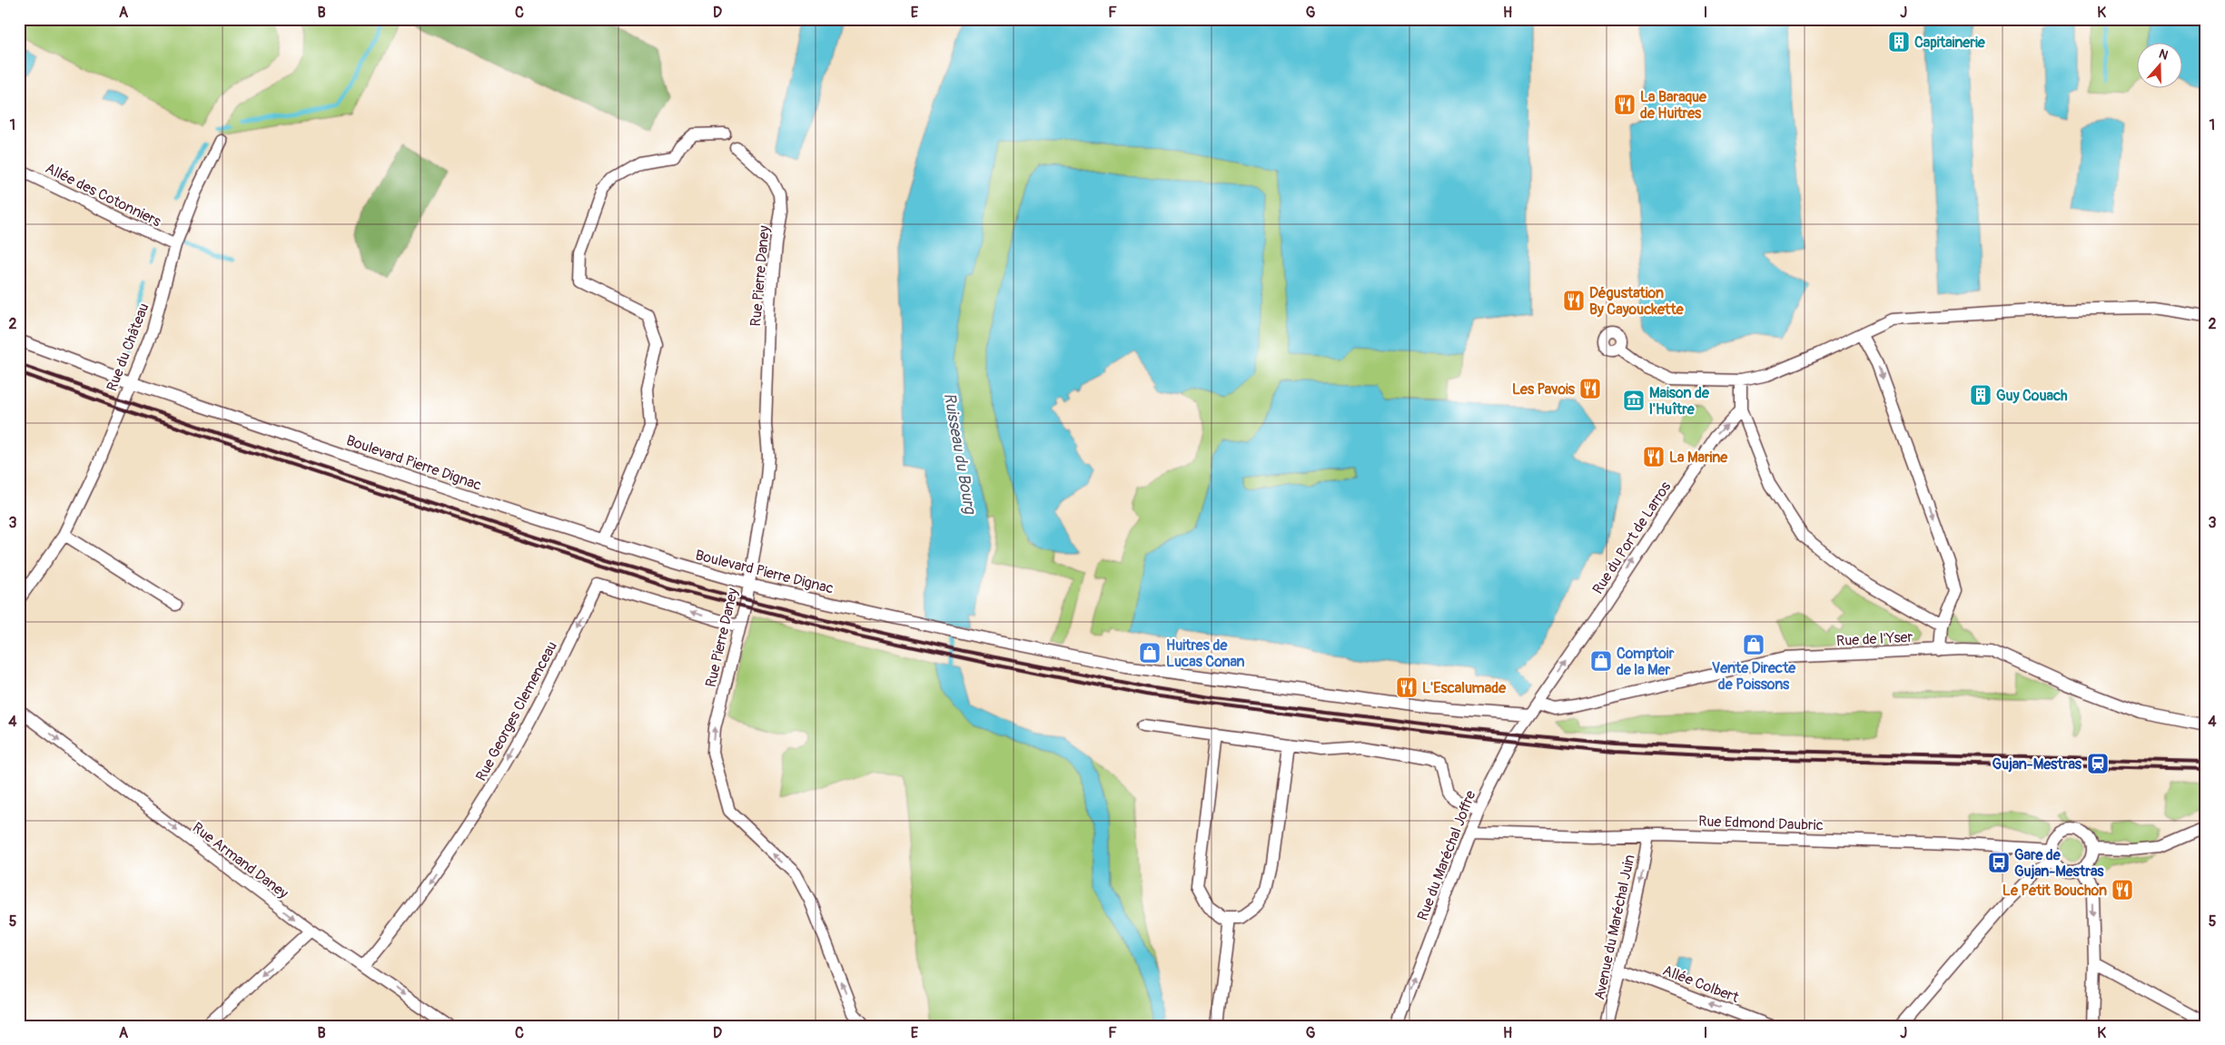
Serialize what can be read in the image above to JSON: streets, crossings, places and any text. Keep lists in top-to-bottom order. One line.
{"streets":{"street":["Allée des Cotonniers","Rue Pierre Daney","Rue du Château","Boulevard Pierre Dignac","Rue du Port de Larros","Rue de l'Yser","Rue Georges Clemenceau","Rue Edmond Daubric","Rue du Maréchal Joffre","Rue Armand Daney","Avenue du Maréchal Juin","Allée Colbert"]},"crossings":[["Allée des Cotonniers","Rue du Château"],["Rue Pierre Daney","Boulevard Pierre Dignac"],["Rue Pierre Daney","Rue Georges Clemenceau"],["Rue du Château","Boulevard Pierre Dignac"],["Boulevard Pierre Dignac","Rue du Maréchal Joffre"],["Rue du Port de Larros","Rue de l'Yser"],["Rue du Port de Larros","Rue du Maréchal Joffre"],["Rue de l'Yser","Rue du Maréchal Joffre"],["Rue Georges Clemenceau","Rue Armand Daney"],["Rue Edmond Daubric","Rue du Maréchal Joffre"],["Rue Edmond Daubric","Avenue du Maréchal Juin"],["Avenue du Maréchal Juin","Allée Colbert"]],"one_way":["Rue Pierre Daney","Rue du Port de Larros","Rue Georges Clemenceau","Rue du Maréchal Joffre","Rue Armand Daney","Avenue du Maréchal Juin","Allée Colbert"],"water":["Ruisseau du Bourg"],"places":{"building":["Capitainerie","Guy Couach"],"restaurant":["La Baraque de Huitres","Dégustation By Cayouckette","Les Pavois","La Marine","L'Escalumade","Le Petit Bouchon"],"museum":["Maison de l'Huître"],"shop":["Vente Directe de Poissons","Huitres de Lucas Conan","Comptoir de la Mer"],"station":["Gujan-Mestras"],"bus stop":["Gare de Gujan-Mestras"]},"north":"top","grid":{"columns":["A","B","C","D","E","F","G","H","I","J","K"],"rows":["1","2","3","4","5"]}}
